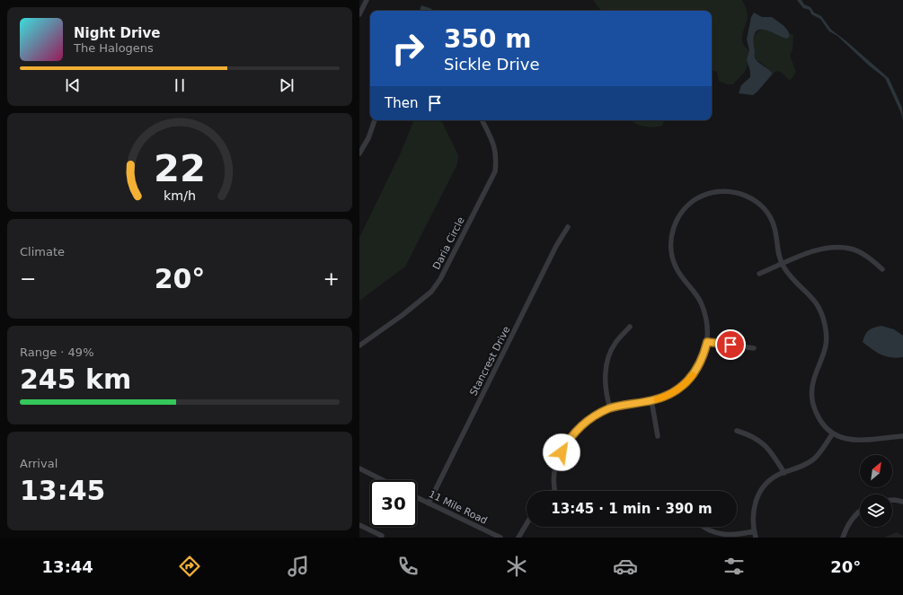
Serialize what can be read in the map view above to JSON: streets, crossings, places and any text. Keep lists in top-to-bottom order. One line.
{"streets":{"street":["Daria Circle","Stancrest Drive","11 Mile Road"]},"crossings":[["Stancrest Drive","11 Mile Road"]],"north":"top right","page":{"turn":["350 m","Sickle Drive"],"song":["Night Drive","The Halogens"],"then":"Then","tile":["Climate",["Range · 49%","245 km"],["Arrival","13:45"]],"heat":["−","20°","+"],"limit":"30","trip":"13:45 · 1 min · 390 m","tabs":["13:44","20°"],"gauge":["22","km/h"]}}
